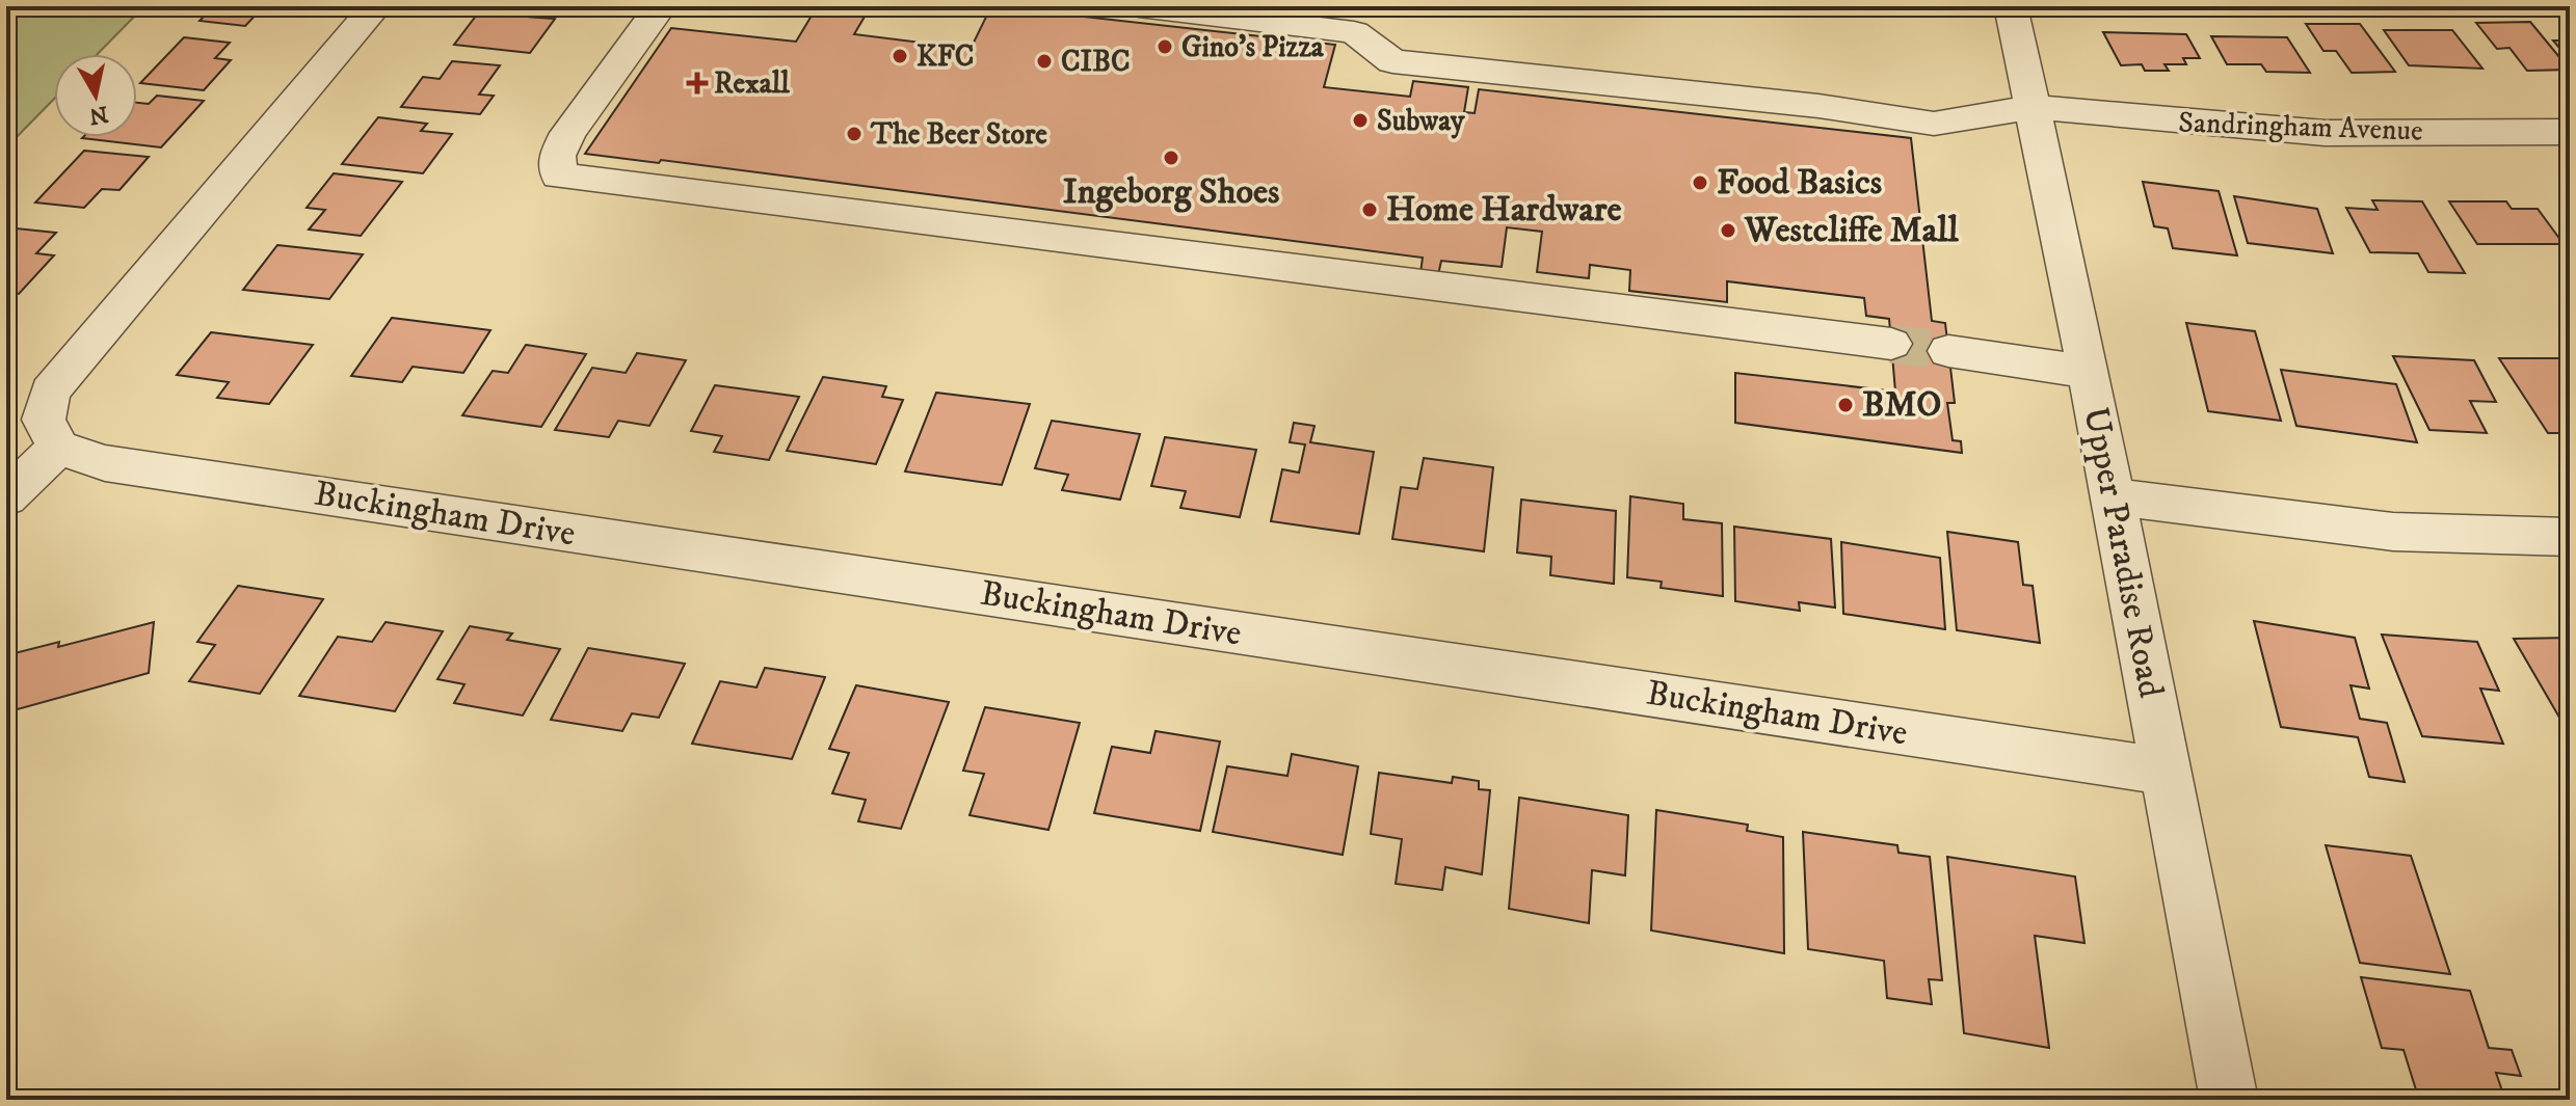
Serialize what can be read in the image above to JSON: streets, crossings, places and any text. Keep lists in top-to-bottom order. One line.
{"streets":{"street":["Sandringham Avenue","Buckingham Drive","Upper Paradise Road"]},"crossings":[["Sandringham Avenue","Upper Paradise Road"],["Buckingham Drive","Upper Paradise Road"]],"places":{"other":["Gino's Pizza","KFC","CIBC","Subway","The Beer Store","Ingeborg Shoes","Food Basics","Home Hardware","Westcliffe Mall","BMO"],"health":["Rexall"]},"north":"bottom"}
